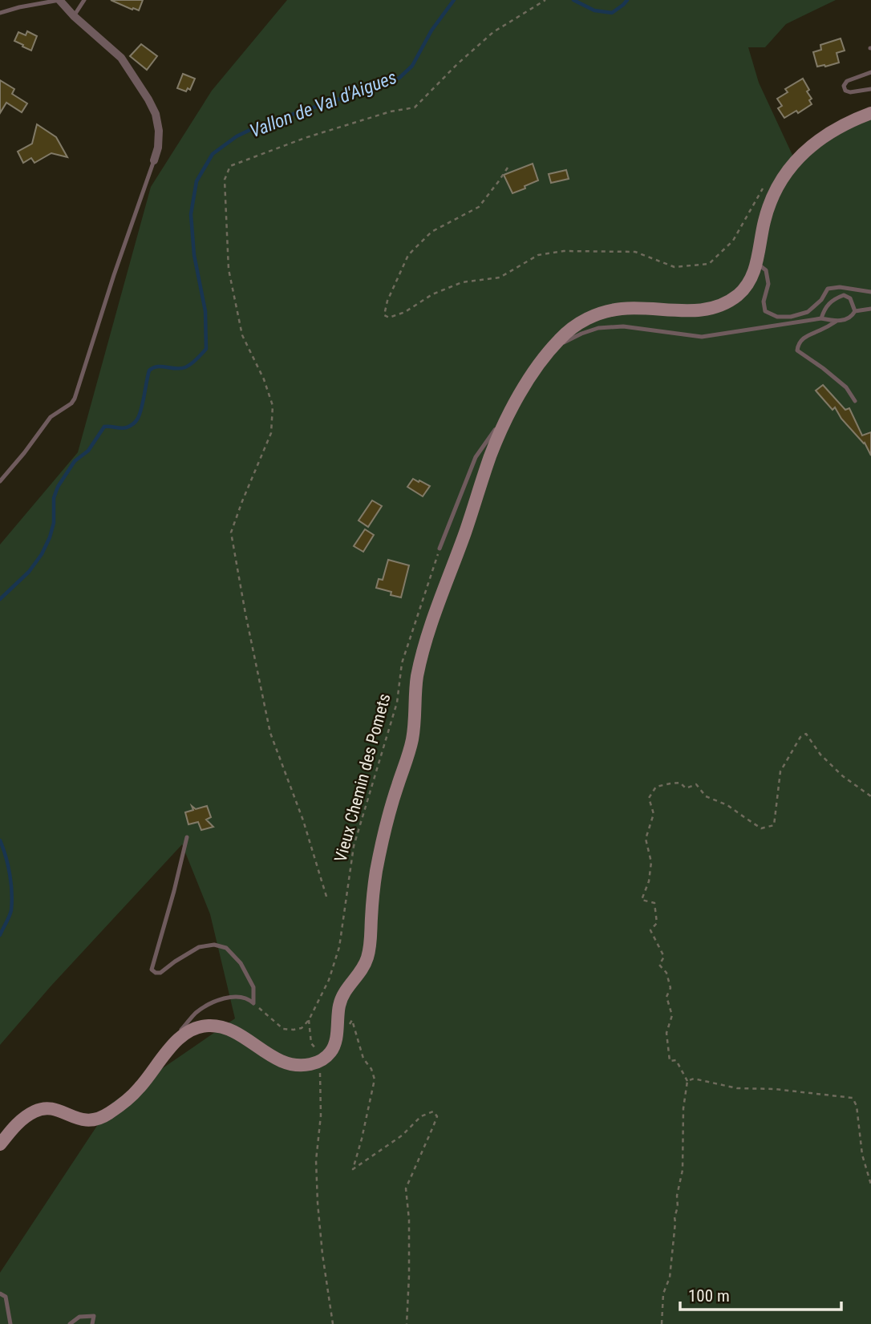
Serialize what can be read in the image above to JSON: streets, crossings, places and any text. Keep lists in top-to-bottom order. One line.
{"streets":{"path":["Vieux Chemin des Pomets"]},"water":["Vallon de Val d'Aigues"],"scale_bar":"100 m"}
